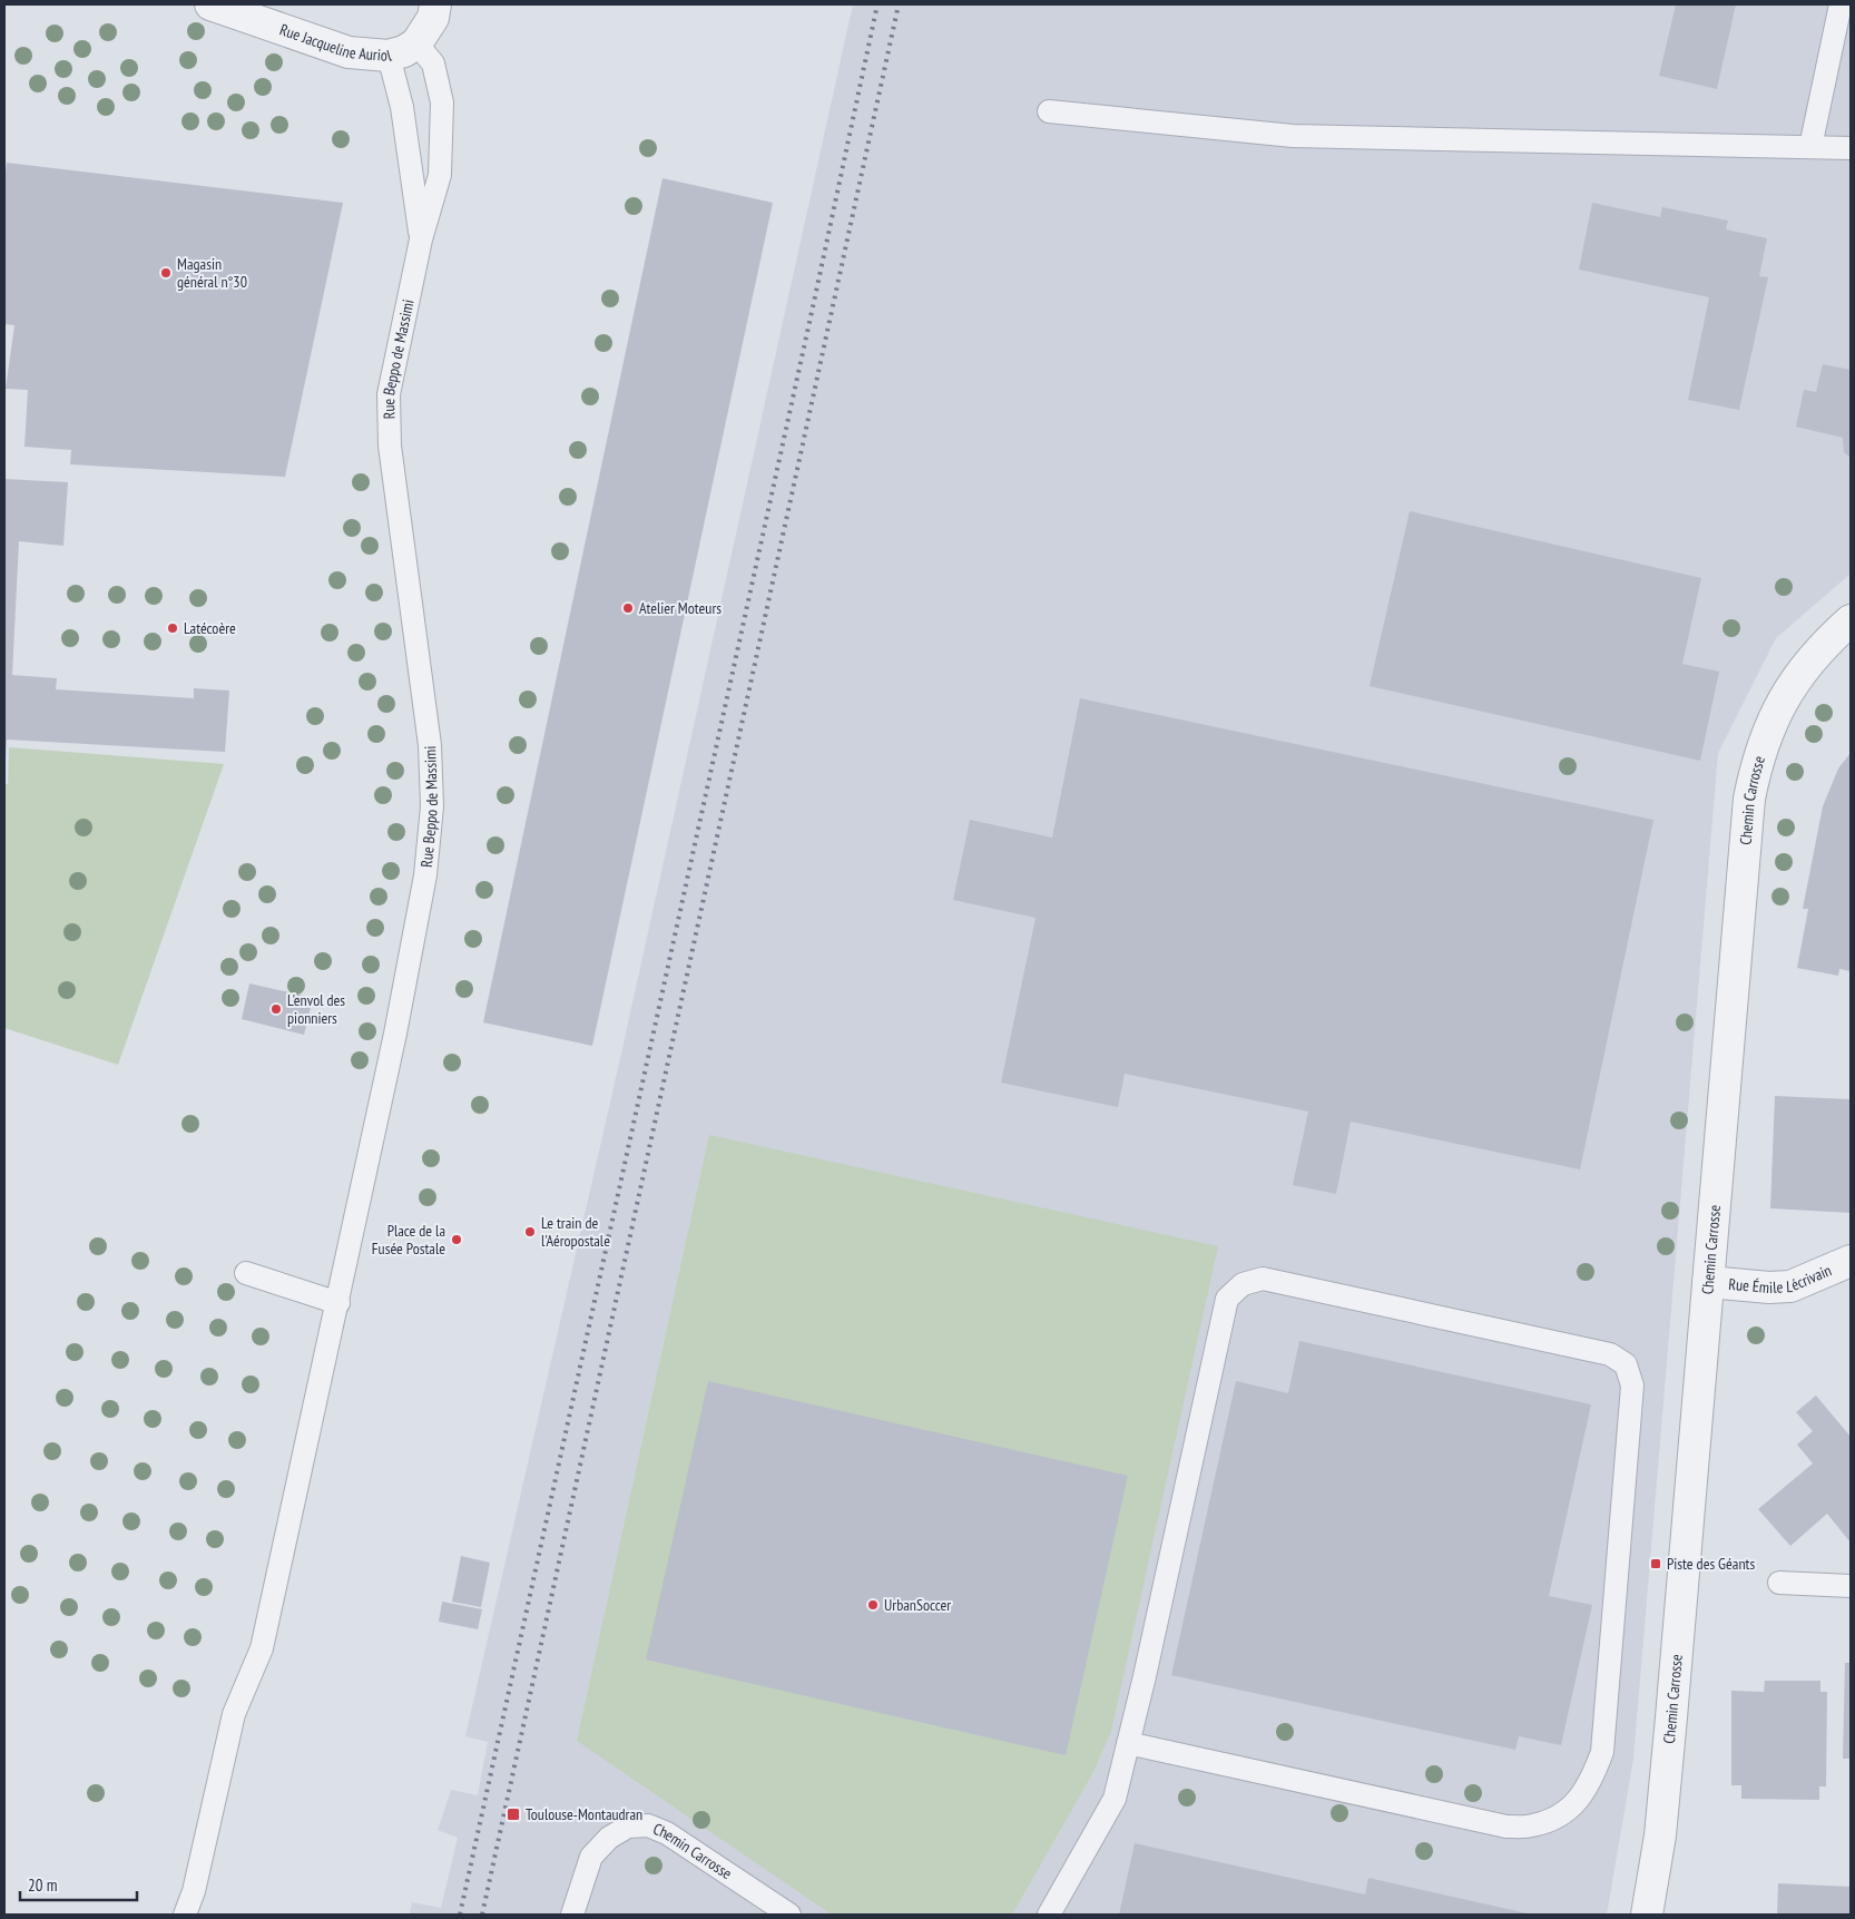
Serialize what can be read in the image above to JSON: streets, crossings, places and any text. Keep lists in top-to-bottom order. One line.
{"streets":{"street":["Rue Jacqueline Auriol","Chemin Carrosse","Rue Émile Lécrivain"],"lane":["Rue Beppo de Massimi"]},"crossings":[["Rue Jacqueline Auriol","Rue Beppo de Massimi"],["Chemin Carrosse","Rue Émile Lécrivain"]],"places":{"other":["Magasin général n°30","Atelier Moteurs","Latécoère","L'envol des pionniers","Le train de l'Aéropostale","Place de la Fusée Postale","UrbanSoccer"],"transit":["Piste des Géants","Toulouse-Montaudran"]},"scale_bar":"20 m"}
